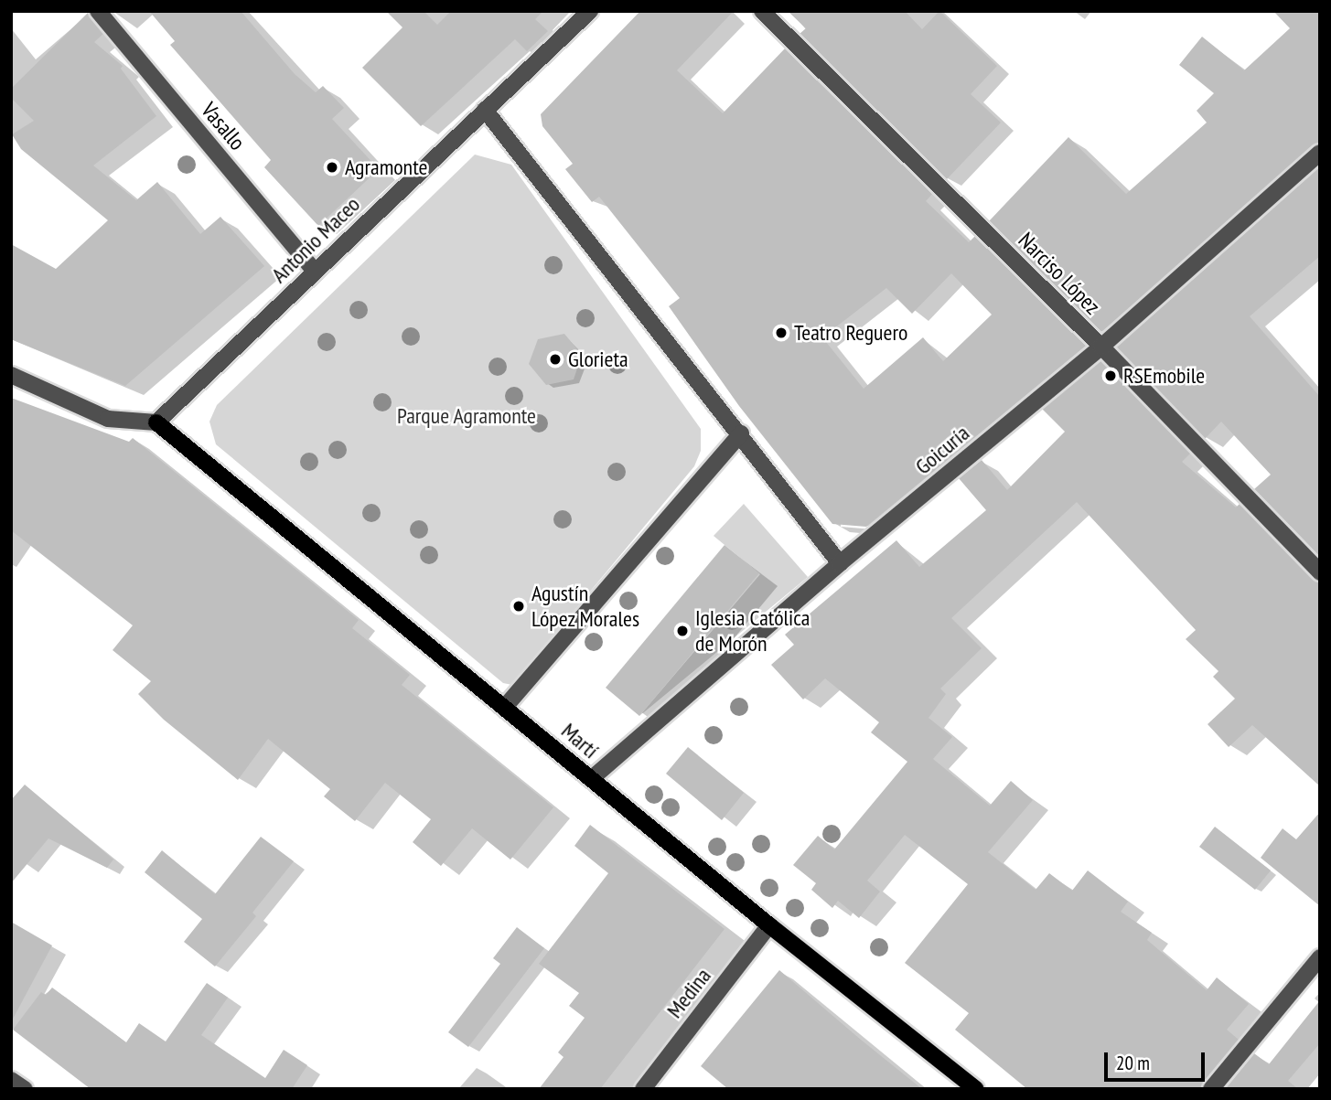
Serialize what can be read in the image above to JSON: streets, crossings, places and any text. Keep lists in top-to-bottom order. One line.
{"streets":{"main road":["Martí"],"street":["Vasallo","Antonio Maceo","Narciso López","Goicuría","Medina"]},"crossings":[["Vasallo","Antonio Maceo"],["Antonio Maceo","Martí"],["Narciso López","Goicuría"],["Goicuría","Martí"],["Martí","Medina"]],"parks":["Parque Agramonte"],"places":["Agramonte","Teatro Reguero","Glorieta","RSEmobile","Agustín López Morales","Iglesia Católica de Morón"],"scale_bar":"20 m"}
